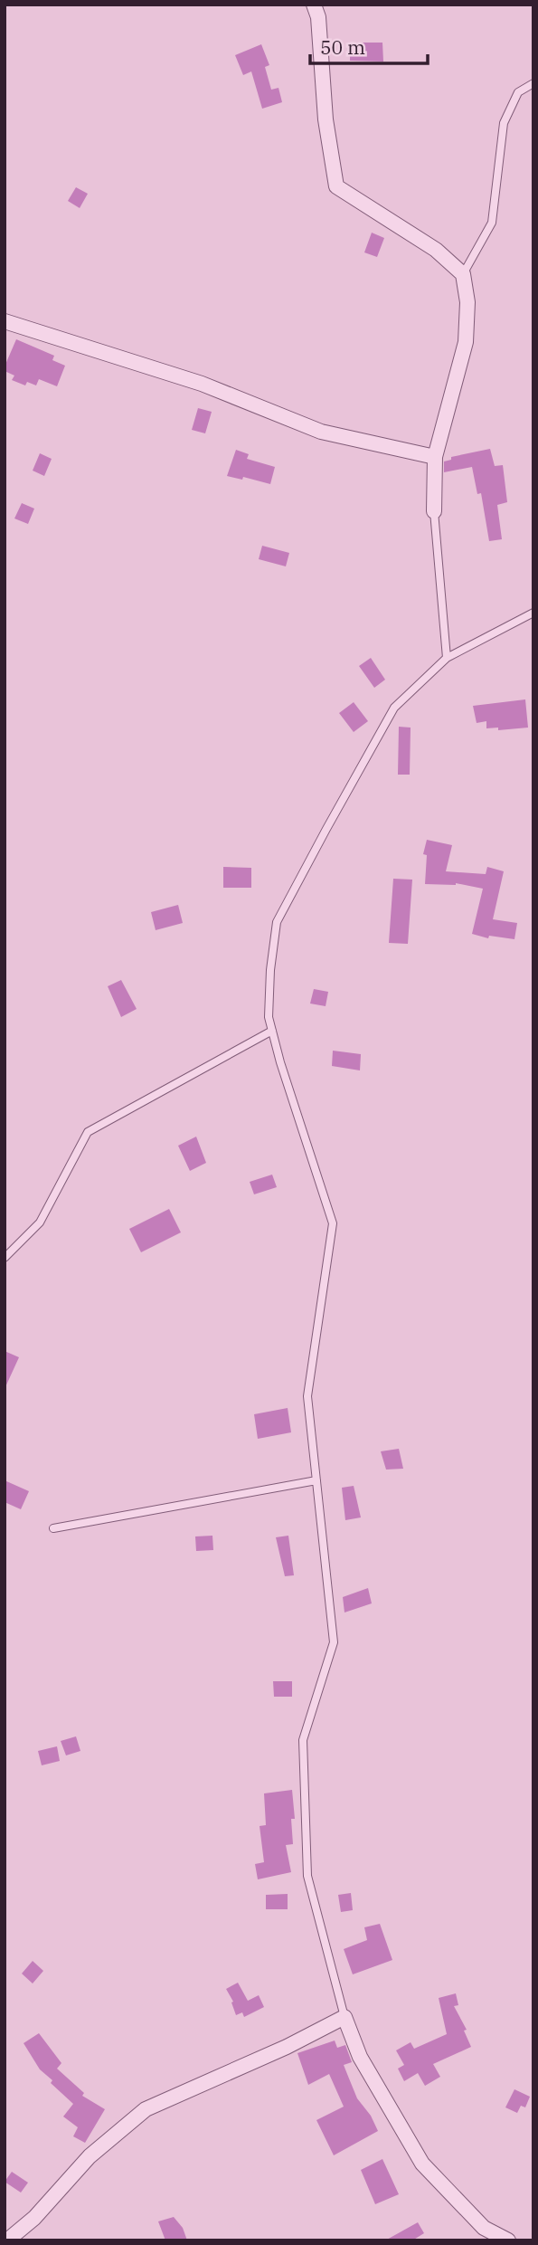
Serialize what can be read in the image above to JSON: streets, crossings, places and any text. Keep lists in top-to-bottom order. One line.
{"scale_bar":"50 m"}
